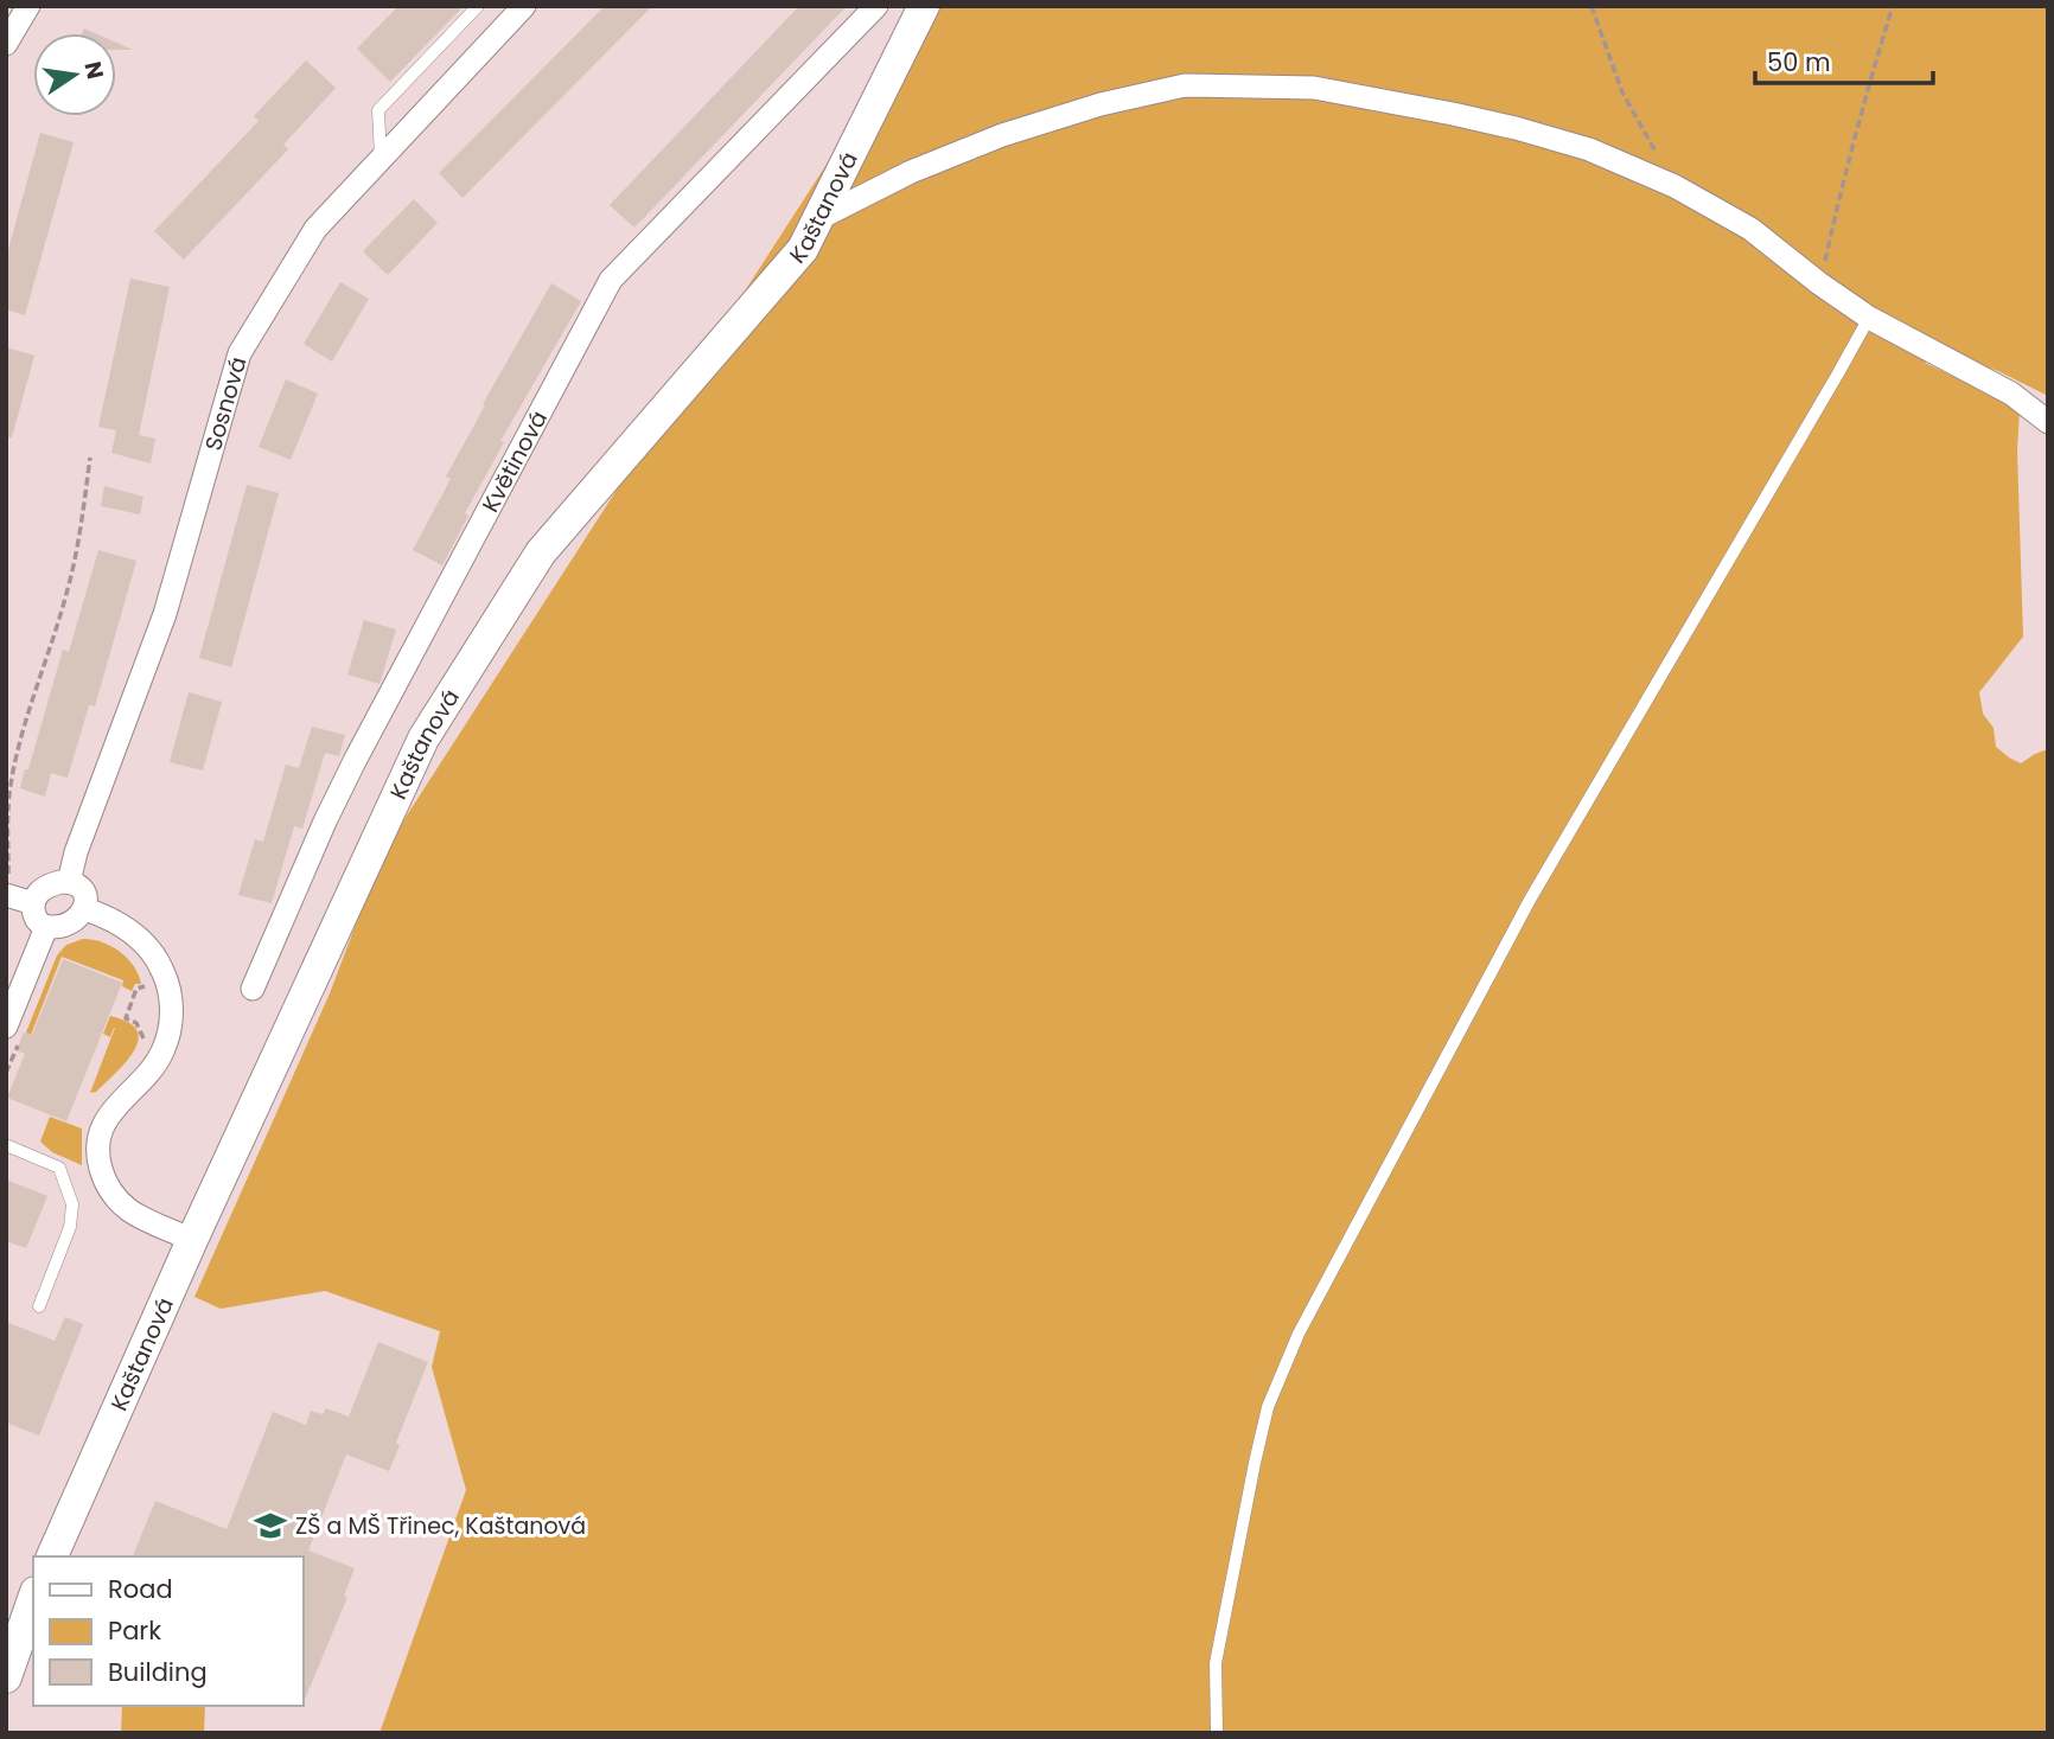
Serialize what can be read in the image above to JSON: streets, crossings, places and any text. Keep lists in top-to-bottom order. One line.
{"streets":{"street":["Kaštanová","Sosnová","Květinová"]},"places":{"school or university":["ZŠ a MŠ Třinec, Kaštanová"]},"legend":["Road","Park","Building"],"scale_bar":"50 m","north":"right"}
